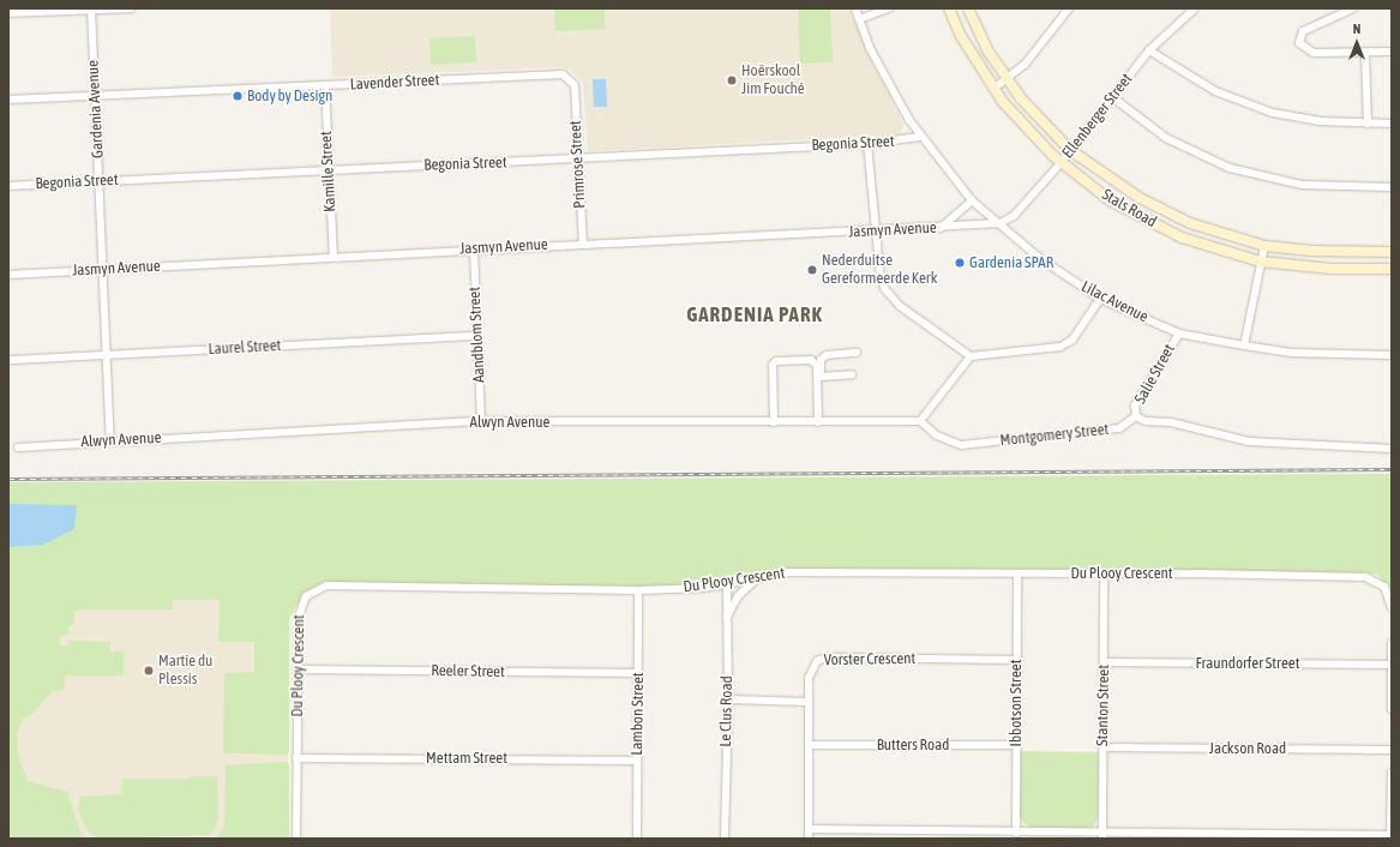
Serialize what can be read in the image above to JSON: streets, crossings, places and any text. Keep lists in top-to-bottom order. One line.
{"streets":{"street":["Lavender Street","Gardenia Avenue","Ellenberger Street","Begonia Street","Primrose Street","Kamille Street","Stals Road","Jasmyn Avenue","Lilac Avenue","Aandblom Street","Laurel Street","Salie Street","Alwyn Avenue","Montgomery Street","Du Plooy Crescent","Vorster Crescent","Fraundorfer Street","Reeler Street","Ibbotson Street","Stanton Street","Le Clus Road","Lambon Street","Butters Road","Jackson Road","Mettam Street"]},"crossings":[["Lavender Street","Gardenia Avenue"],["Lavender Street","Primrose Street"],["Lavender Street","Kamille Street"],["Gardenia Avenue","Begonia Street"],["Gardenia Avenue","Jasmyn Avenue"],["Gardenia Avenue","Laurel Street"],["Gardenia Avenue","Alwyn Avenue"],["Ellenberger Street","Stals Road"],["Ellenberger Street","Jasmyn Avenue"],["Ellenberger Street","Lilac Avenue"],["Begonia Street","Primrose Street"],["Begonia Street","Kamille Street"],["Begonia Street","Lilac Avenue"],["Primrose Street","Jasmyn Avenue"],["Kamille Street","Jasmyn Avenue"],["Jasmyn Avenue","Lilac Avenue"],["Jasmyn Avenue","Aandblom Street"],["Lilac Avenue","Salie Street"],["Aandblom Street","Laurel Street"],["Aandblom Street","Alwyn Avenue"],["Salie Street","Montgomery Street"],["Alwyn Avenue","Montgomery Street"],["Du Plooy Crescent","Reeler Street"],["Du Plooy Crescent","Ibbotson Street"],["Du Plooy Crescent","Stanton Street"],["Du Plooy Crescent","Le Clus Road"],["Du Plooy Crescent","Lambon Street"],["Du Plooy Crescent","Mettam Street"],["Vorster Crescent","Ibbotson Street"],["Vorster Crescent","Butters Road"],["Fraundorfer Street","Stanton Street"],["Reeler Street","Lambon Street"],["Ibbotson Street","Butters Road"],["Stanton Street","Jackson Road"],["Lambon Street","Mettam Street"]],"districts":["GARDENIA PARK"],"places":["Hoërskool Jim Fouché","Body by Design","Gardenia SPAR","Nederduitse Gereformeerde Kerk","Martie du Plessis"],"north":"top"}
